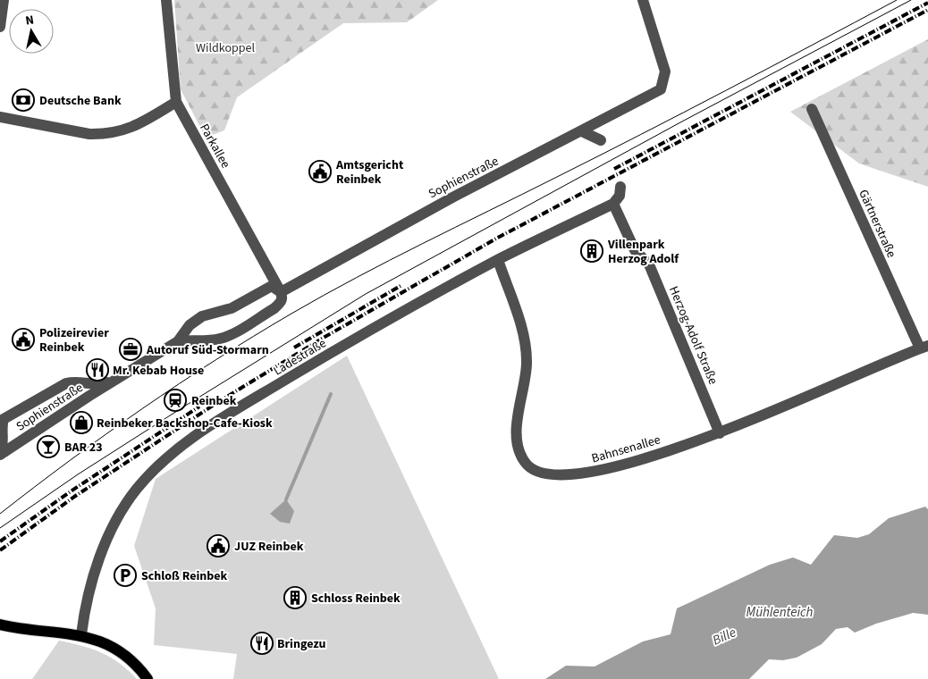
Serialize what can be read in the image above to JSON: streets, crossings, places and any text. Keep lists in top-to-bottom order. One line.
{"streets":{"street":["Parkallee","Sophienstraße","Gärtnerstraße","Herzog-Adolf Straße","Ladestraße","Bahnsenallee"]},"crossings":[["Parkallee","Sophienstraße"],["Gärtnerstraße","Bahnsenallee"],["Herzog-Adolf Straße","Ladestraße"],["Herzog-Adolf Straße","Bahnsenallee"],["Ladestraße","Bahnsenallee"]],"water":["Mühlenteich","Bille"],"parks":["Wildkoppel"],"places":{"bank":["Deutsche Bank"],"public building":["Amtsgericht Reinbek","Polizeirevier Reinbek","JUZ Reinbek"],"building":["Villenpark Herzog Adolf","Schloss Reinbek"],"office":["Autoruf Süd-Stormarn"],"restaurant":["Mr. Kebab House","Bringezu"],"station":["Reinbek"],"shop":["Reinbeker Backshop-Cafe-Kiosk"],"bar":["BAR 23"],"parking":["Schloß Reinbek"]},"north":"top"}
